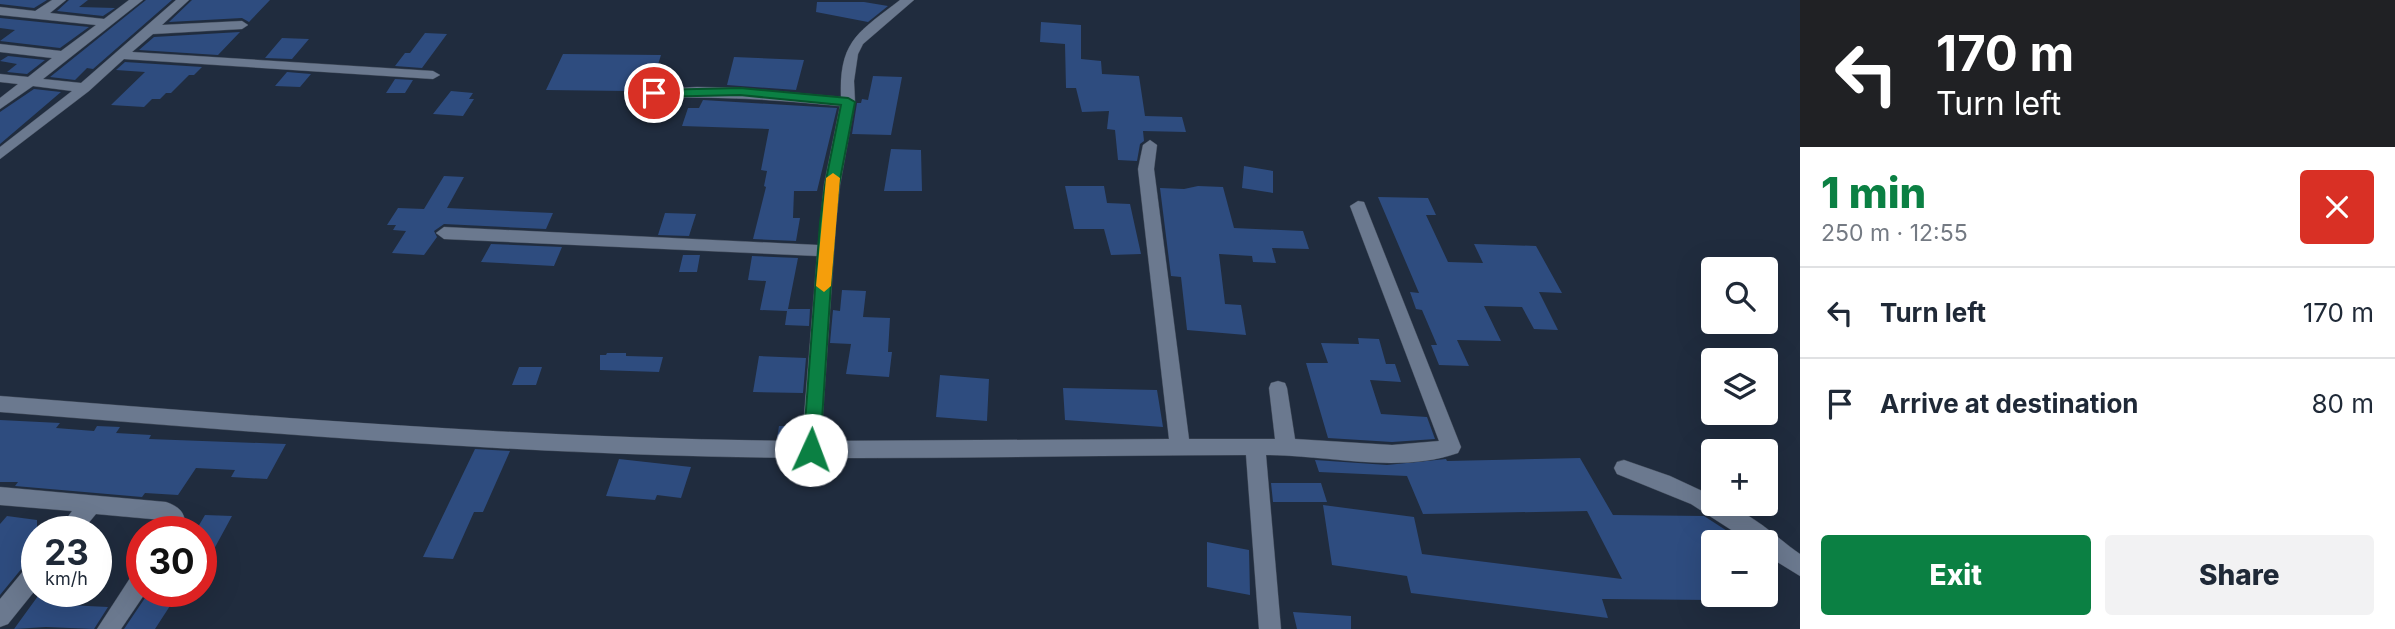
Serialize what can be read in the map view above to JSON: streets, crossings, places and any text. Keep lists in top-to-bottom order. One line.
{"page":{"turn":["170 m","Turn left"],"heading":["1 min","250 m · 12:55"],"map_buttons":["+","−"],"list":[{"name":"Turn left","value":"170 m"},{"name":"Arrive at destination","value":"80 m"}],"speed":"23 km/h","limit":"30","buttons":["Exit","Share"]}}
